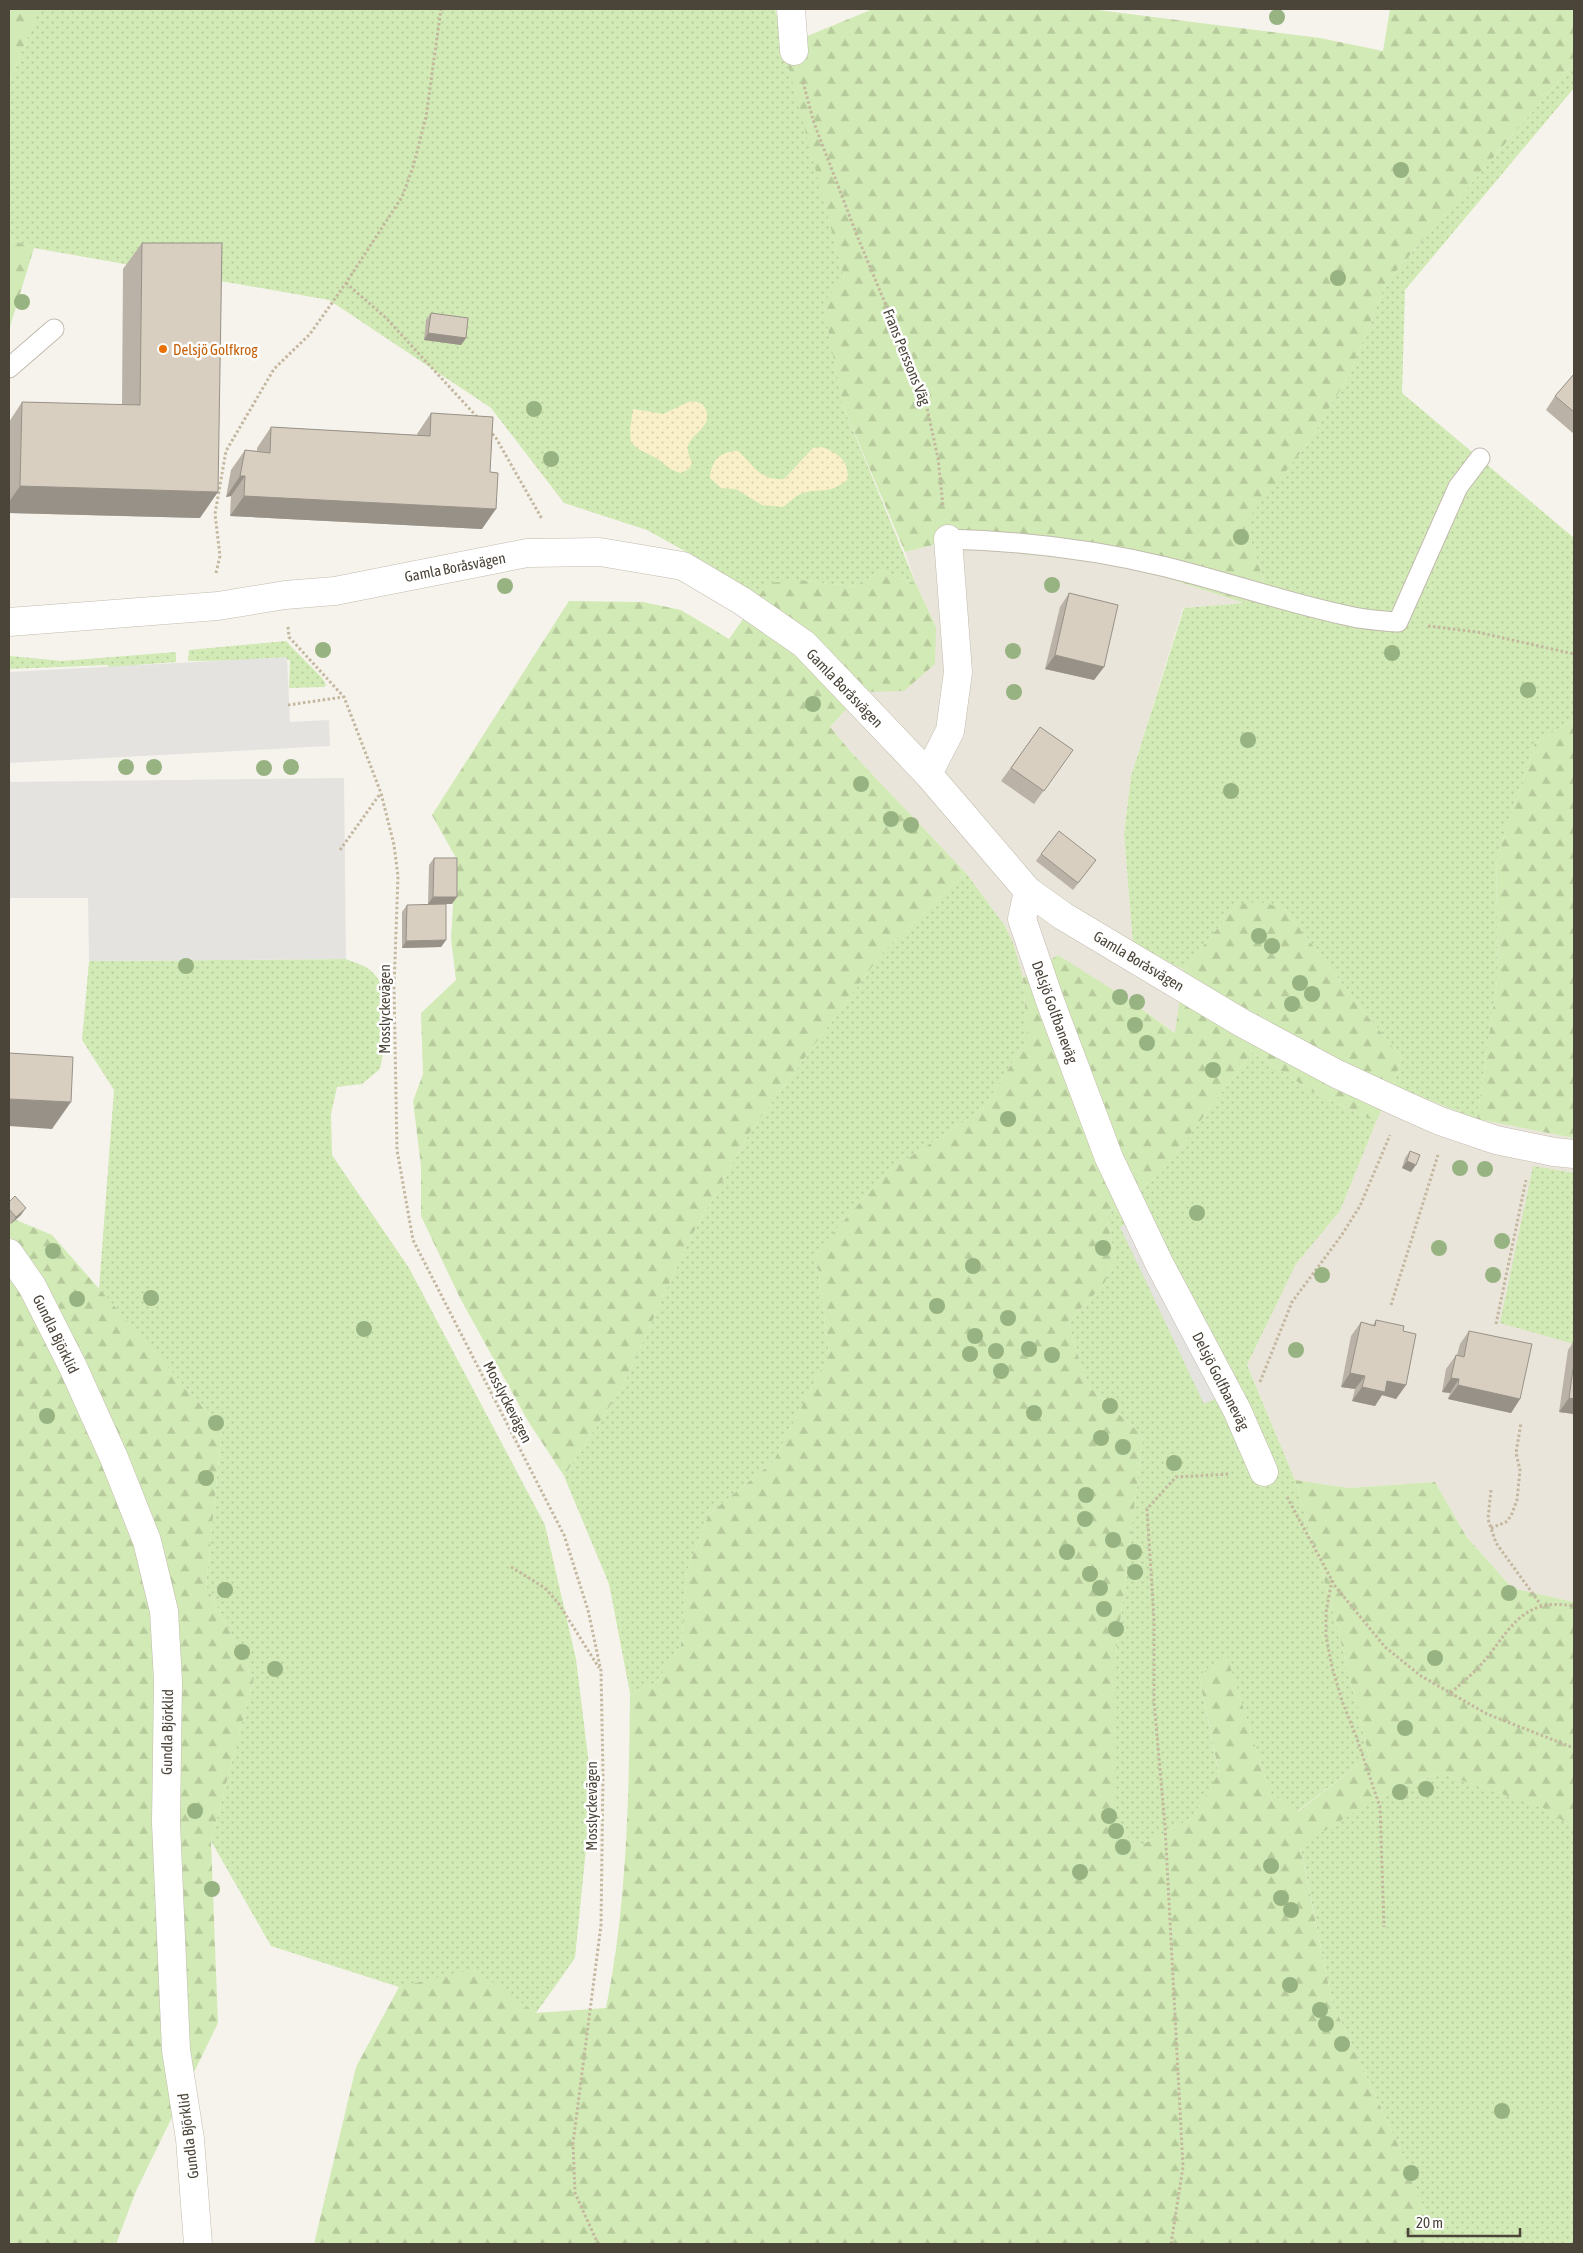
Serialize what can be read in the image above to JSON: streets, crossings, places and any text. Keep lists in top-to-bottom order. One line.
{"streets":{"street":["Gamla Boråsvägen","Delsjö Golfbaneväg","Gundla Björklid"],"path":["Frans Perssons Väg","Mosslyckevägen"]},"crossings":[["Gamla Boråsvägen","Mosslyckevägen"],["Gamla Boråsvägen","Delsjö Golfbaneväg"]],"places":["Delsjö Golfkrog"],"scale_bar":"20 m"}
